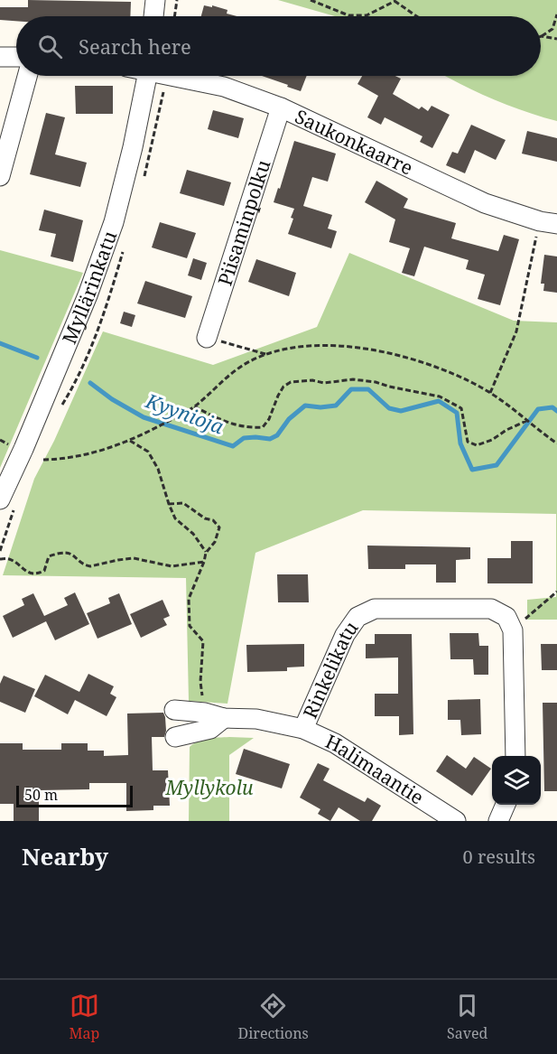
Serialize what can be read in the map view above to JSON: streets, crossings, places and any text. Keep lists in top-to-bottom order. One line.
{"streets":{"street":["Saukonkaarre","Piisaminpolku","Myllärinkatu","Rinkelikatu","Halimaantie"]},"crossings":[["Saukonkaarre","Piisaminpolku"],["Rinkelikatu","Halimaantie"]],"water":["Kyynioja"],"parks":["Myllykolu"],"scale_bar":"50 m","page":{"search":"Search here","scale":"50 m","heading":["Nearby","0 results"],"nav":["Map","Directions","Saved"]}}
